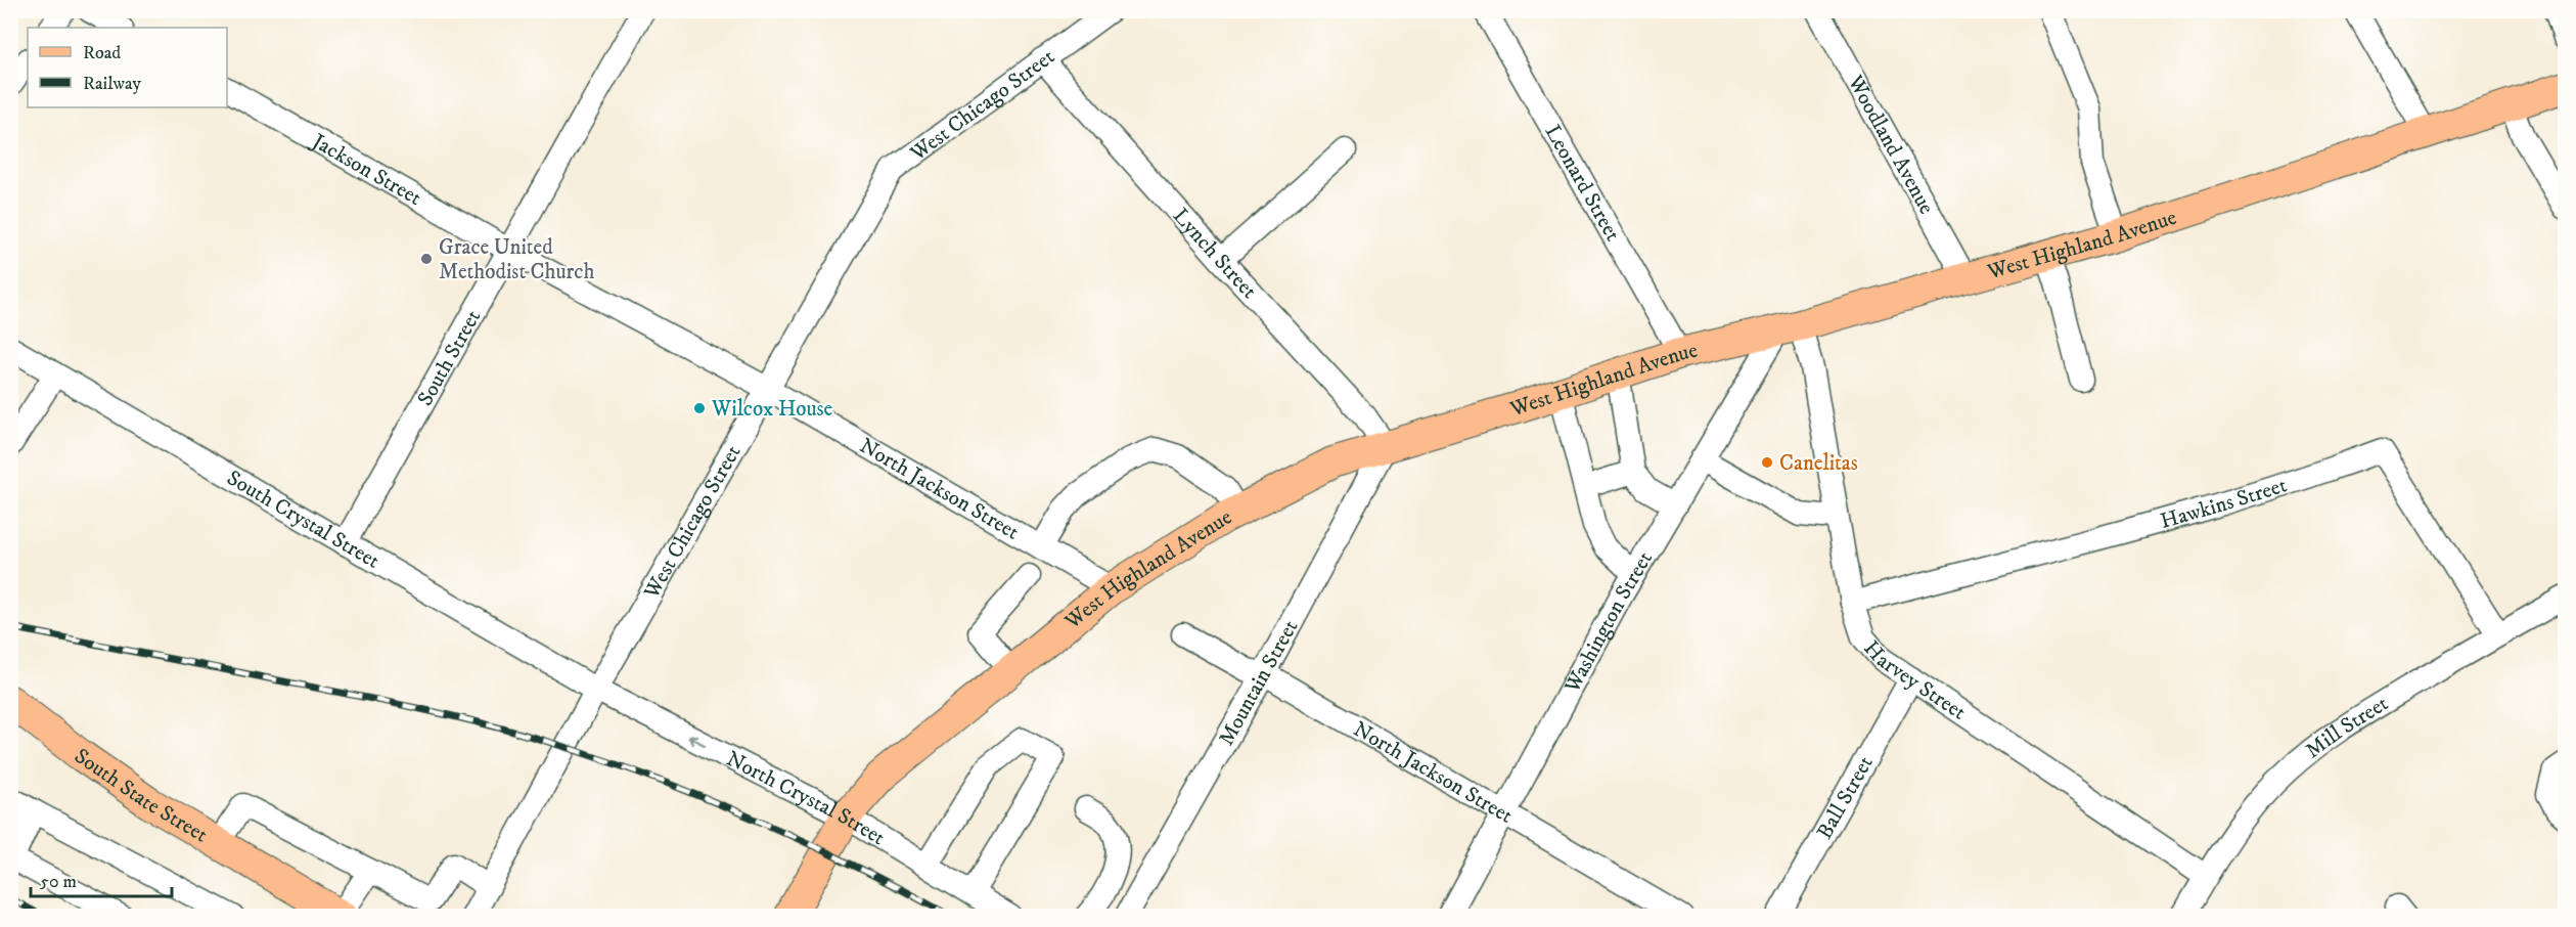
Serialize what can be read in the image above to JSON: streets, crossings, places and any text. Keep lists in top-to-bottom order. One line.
{"streets":{"main road":["West Highland Avenue","South State Street"],"street":["West Chicago Street","Woodland Avenue","Jackson Street","Leonard Street","Lynch Street","South Street","North Jackson Street","Hawkins Street","South Crystal Street","Washington Street","Harvey Street","Mountain Street","Mill Street","Ball Street","North Crystal Street"]},"crossings":[["West Chicago Street","Jackson Street"],["West Chicago Street","Lynch Street"],["West Chicago Street","North Jackson Street"],["West Chicago Street","South Crystal Street"],["West Chicago Street","North Crystal Street"],["Woodland Avenue","West Highland Avenue"],["Jackson Street","South Street"],["Jackson Street","North Jackson Street"],["Leonard Street","West Highland Avenue"],["West Highland Avenue","Lynch Street"],["West Highland Avenue","North Jackson Street"],["West Highland Avenue","Washington Street"],["West Highland Avenue","Harvey Street"],["West Highland Avenue","Mountain Street"],["West Highland Avenue","North Crystal Street"],["Lynch Street","Mountain Street"],["South Street","South Crystal Street"],["North Jackson Street","Washington Street"],["North Jackson Street","Mountain Street"],["Hawkins Street","Harvey Street"],["Hawkins Street","Mill Street"],["South Crystal Street","North Crystal Street"],["Washington Street","Harvey Street"],["Harvey Street","Mill Street"],["Harvey Street","Ball Street"]],"one_way":["North Crystal Street"],"places":["Grace United Methodist Church","Wilcox House","Canelitas"],"legend":["Road","Railway"],"scale_bar":"50 m"}
